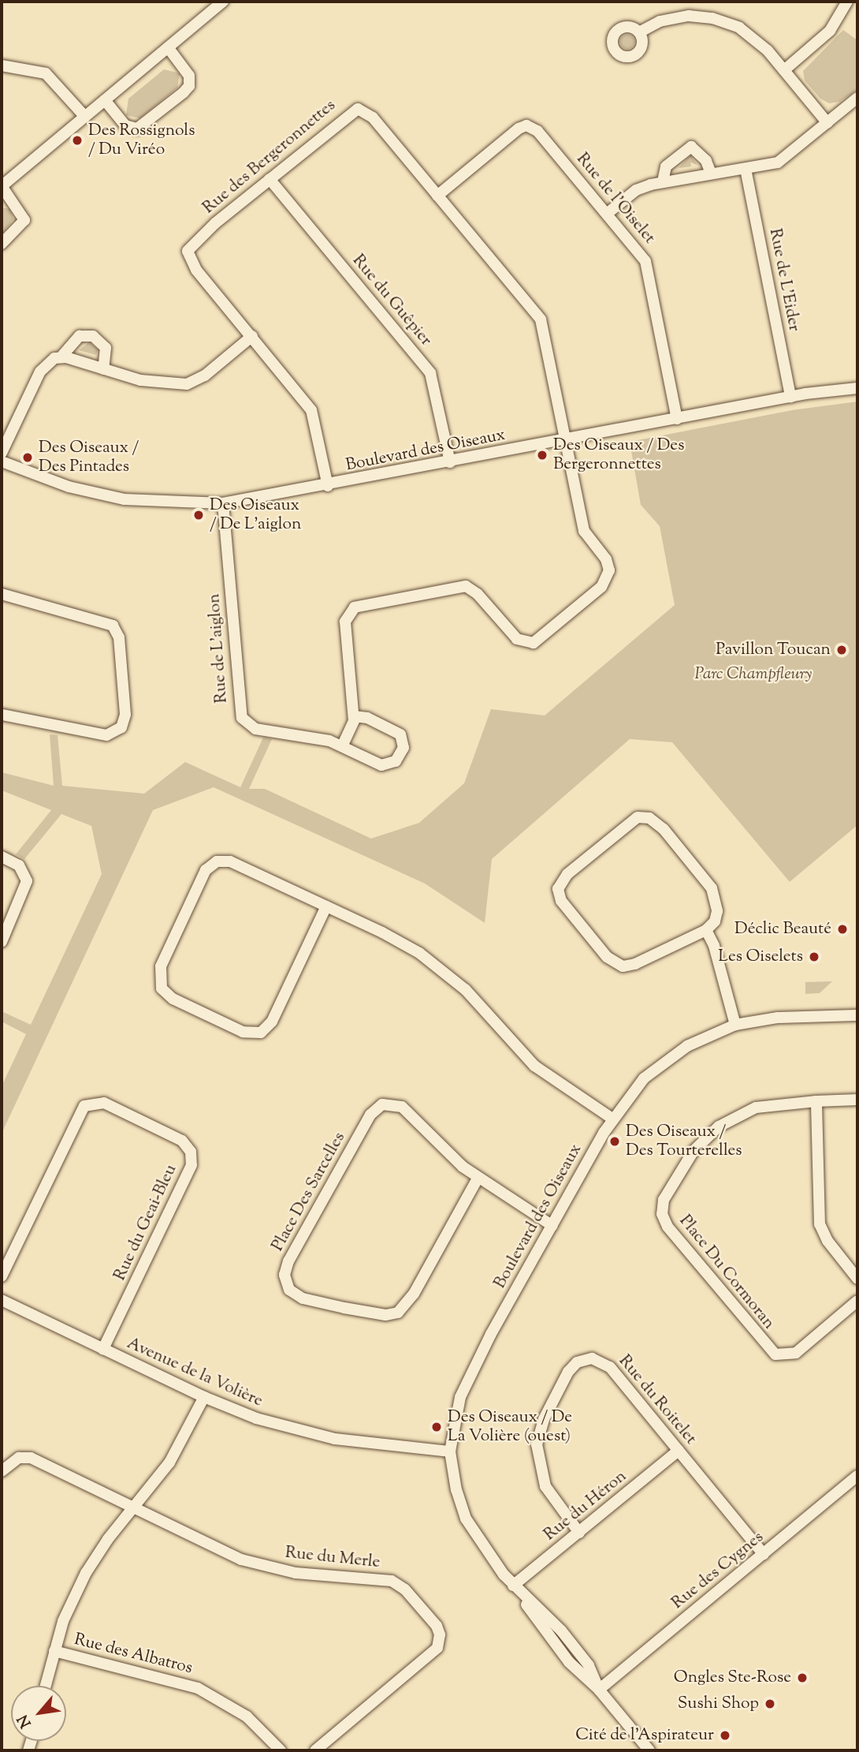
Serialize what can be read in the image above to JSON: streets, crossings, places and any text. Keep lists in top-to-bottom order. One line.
{"streets":{"street":["Rue des Bergeronnettes","Rue de l'Oiselet","Rue de L'Eider","Rue du Guêpier","Boulevard des Oiseaux","Rue de L'aiglon","Place Des Sarcelles","Rue du Geai-Bleu","Place Du Cormoran","Avenue de la Volière","Rue du Roitelet","Rue du Héron","Rue du Merle","Rue des Cygnes","Rue des Albatros"]},"crossings":[["Rue des Bergeronnettes","Rue de l'Oiselet"],["Rue des Bergeronnettes","Rue du Guêpier"],["Rue des Bergeronnettes","Boulevard des Oiseaux"],["Rue de l'Oiselet","Boulevard des Oiseaux"],["Rue de L'Eider","Boulevard des Oiseaux"],["Rue du Guêpier","Boulevard des Oiseaux"],["Boulevard des Oiseaux","Rue de L'aiglon"],["Boulevard des Oiseaux","Place Des Sarcelles"],["Boulevard des Oiseaux","Avenue de la Volière"],["Boulevard des Oiseaux","Rue du Héron"],["Boulevard des Oiseaux","Rue des Cygnes"],["Rue du Geai-Bleu","Avenue de la Volière"],["Rue du Roitelet","Rue du Héron"],["Rue du Roitelet","Rue des Cygnes"]],"parks":["Parc Champfleury"],"places":["Des Rossignols / Du Viréo","Des Oiseaux / Des Bergeronnettes","Des Oiseaux / Des Pintades","Des Oiseaux / De L'aiglon","Pavillon Toucan","Déclic Beauté","Les Oiselets","Des Oiseaux / Des Tourterelles","Des Oiseaux / De La Volière (ouest)","Ongles Ste-Rose","Sushi Shop","Cité de l'Aspirateur"],"north":"bottom left"}
